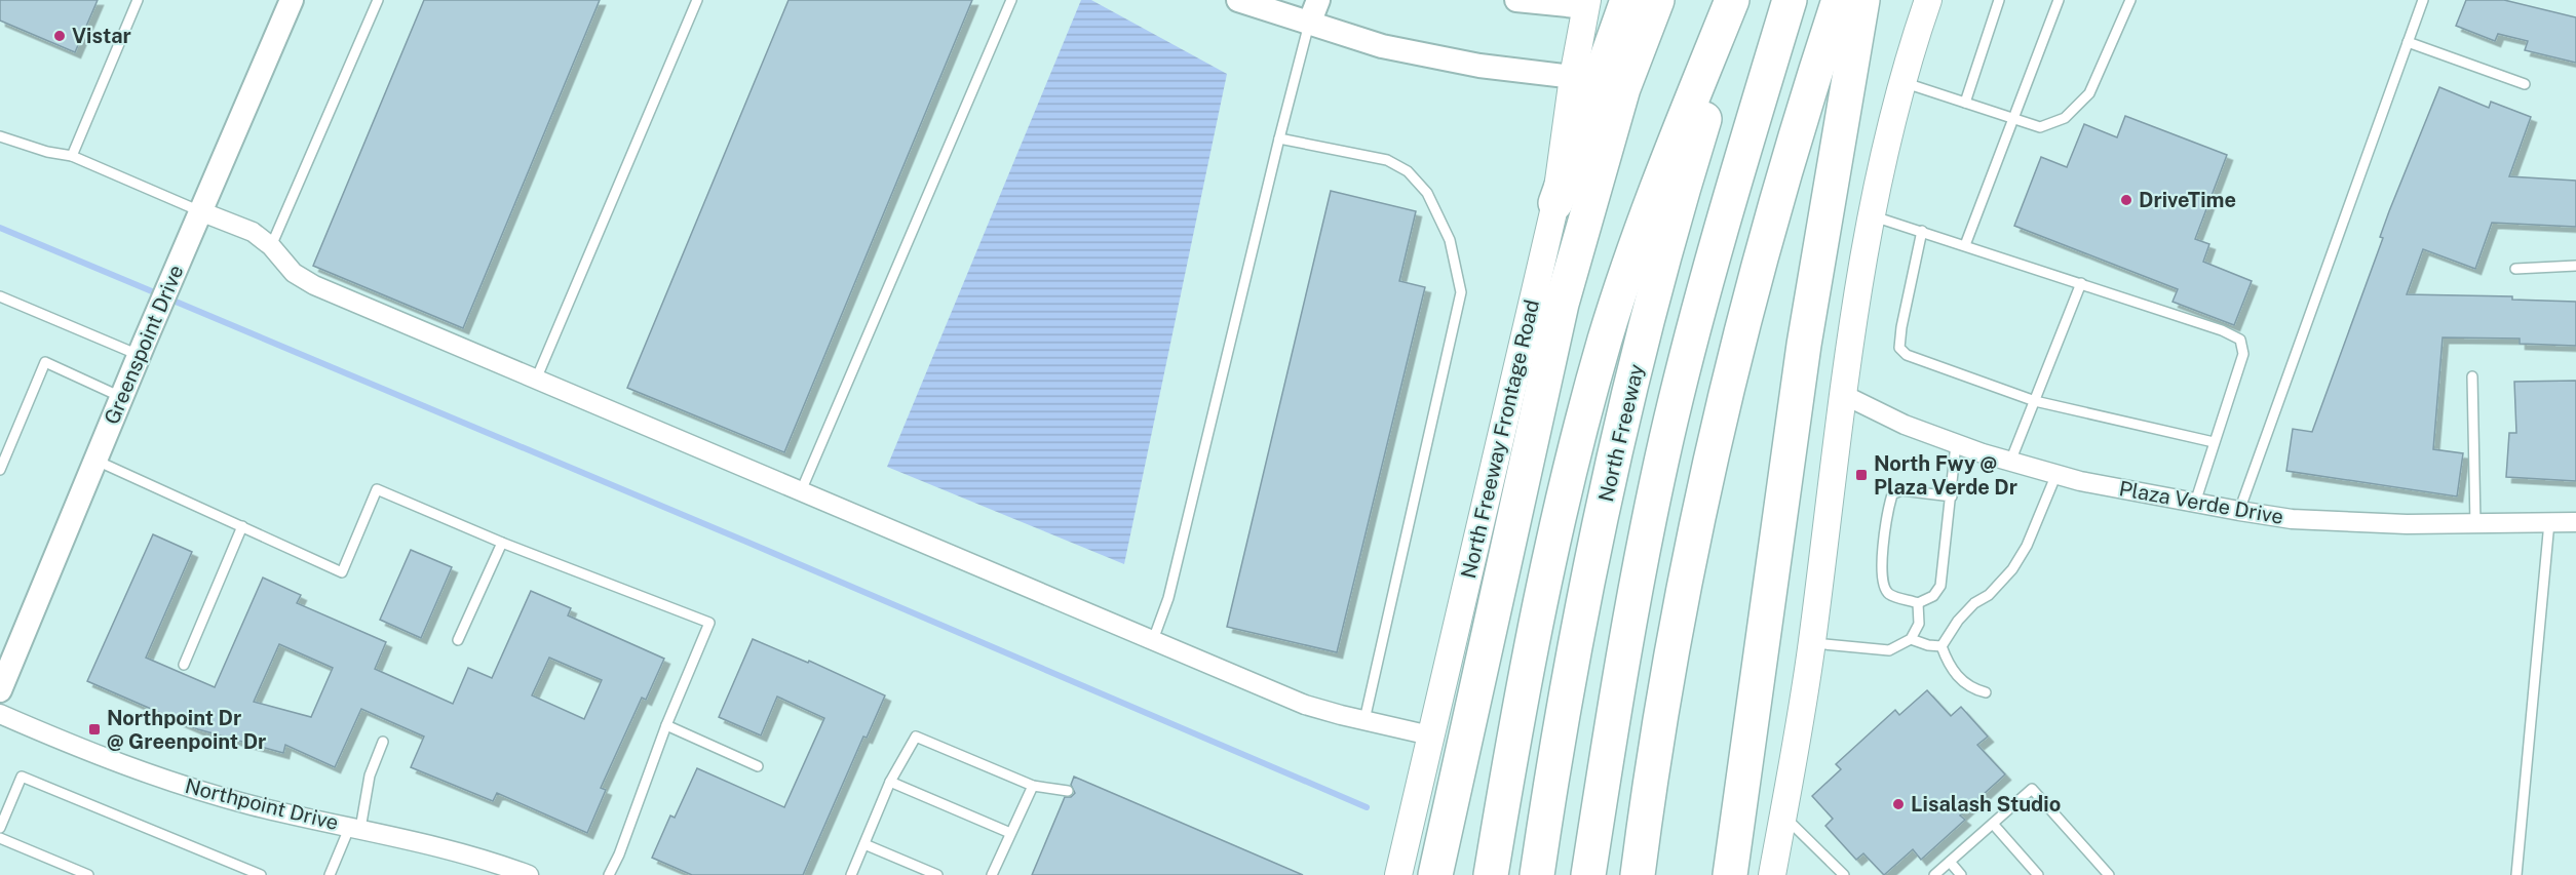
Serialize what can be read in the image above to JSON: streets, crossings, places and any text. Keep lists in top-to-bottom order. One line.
{"streets":{"highway":["North Freeway"],"main road":["North Freeway Frontage Road"],"street":["Greenspoint Drive","Plaza Verde Drive","Northpoint Drive"]},"places":{"other":["Vistar","DriveTime","Lisalash Studio"],"transit":["North Fwy @ Plaza Verde Dr","Northpoint Dr @ Greenpoint Dr"]}}
